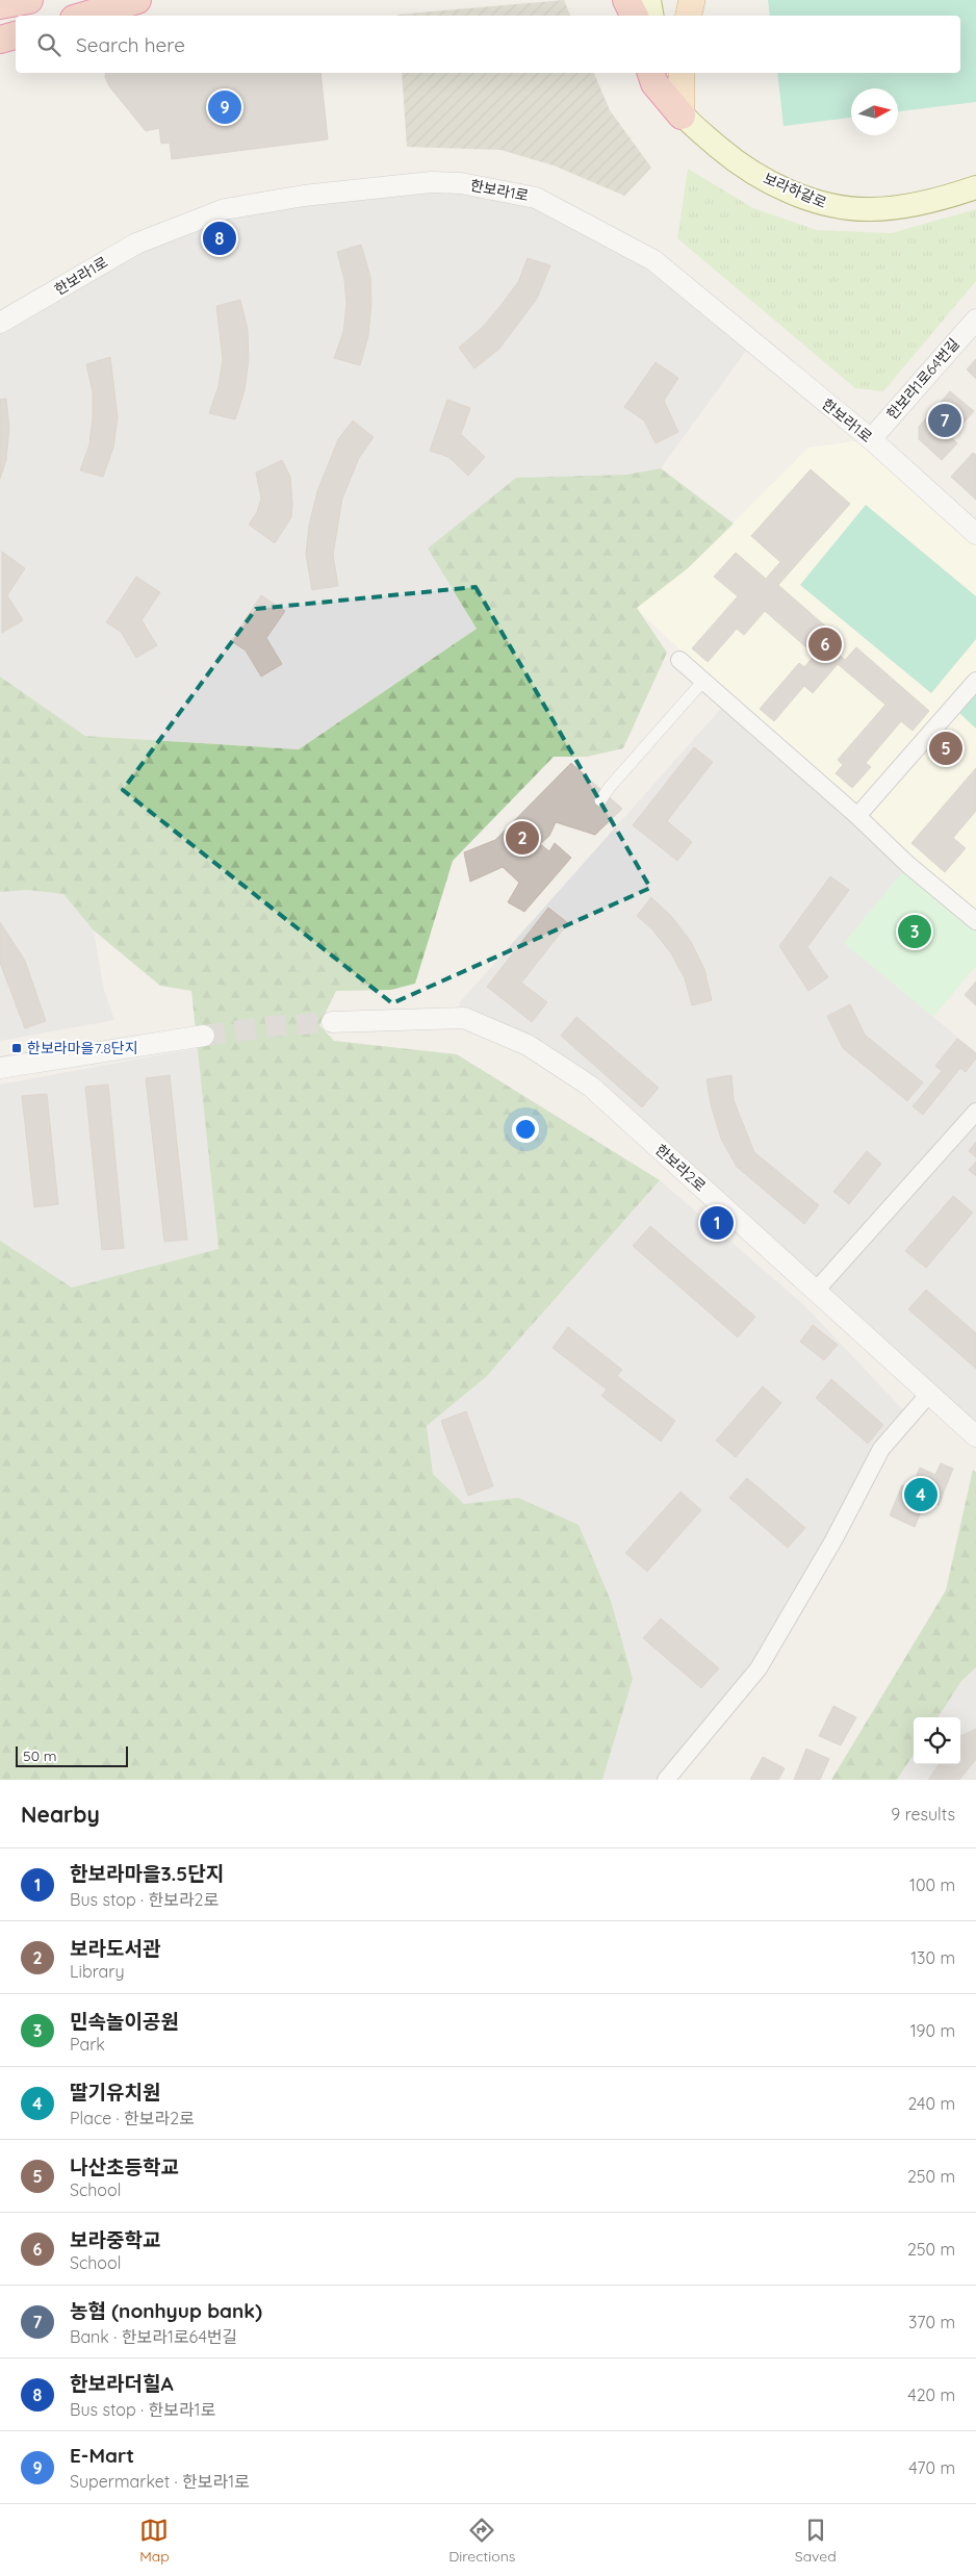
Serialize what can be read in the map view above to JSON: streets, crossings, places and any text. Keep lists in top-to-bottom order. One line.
{"streets":{"main road":["보라하갈로"],"street":["한보라1로","한보라1로64번길","한보라2로"]},"crossings":[["한보라1로","한보라1로64번길"]],"places":{"transit":["한보라마을7.8단지"]},"scale_bar":"50 m","north":"right","page":{"search":"Search here","pins":["9","8","7","6","5","2","3","1","4"],"scale":"50 m","heading":["Nearby","9 results"],"list":[{"mark":"1","name":"한보라마을3.5단지","note":"Bus stop · 한보라2로","value":"100 m"},{"mark":"2","name":"보라도서관","note":"Library","value":"130 m"},{"mark":"3","name":"민속놀이공원","note":"Park","value":"190 m"},{"mark":"4","name":"딸기유치원","note":"Place · 한보라2로","value":"240 m"},{"mark":"5","name":"나산초등학교","note":"School","value":"250 m"},{"mark":"6","name":"보라중학교","note":"School","value":"250 m"},{"mark":"7","name":"농협 (nonhyup bank)","note":"Bank · 한보라1로64번길","value":"370 m"},{"mark":"8","name":"한보라더힐A","note":"Bus stop · 한보라1로","value":"420 m"},{"mark":"9","name":"E-Mart","note":"Supermarket · 한보라1로","value":"470 m"}],"nav":["Map","Directions","Saved"]}}
